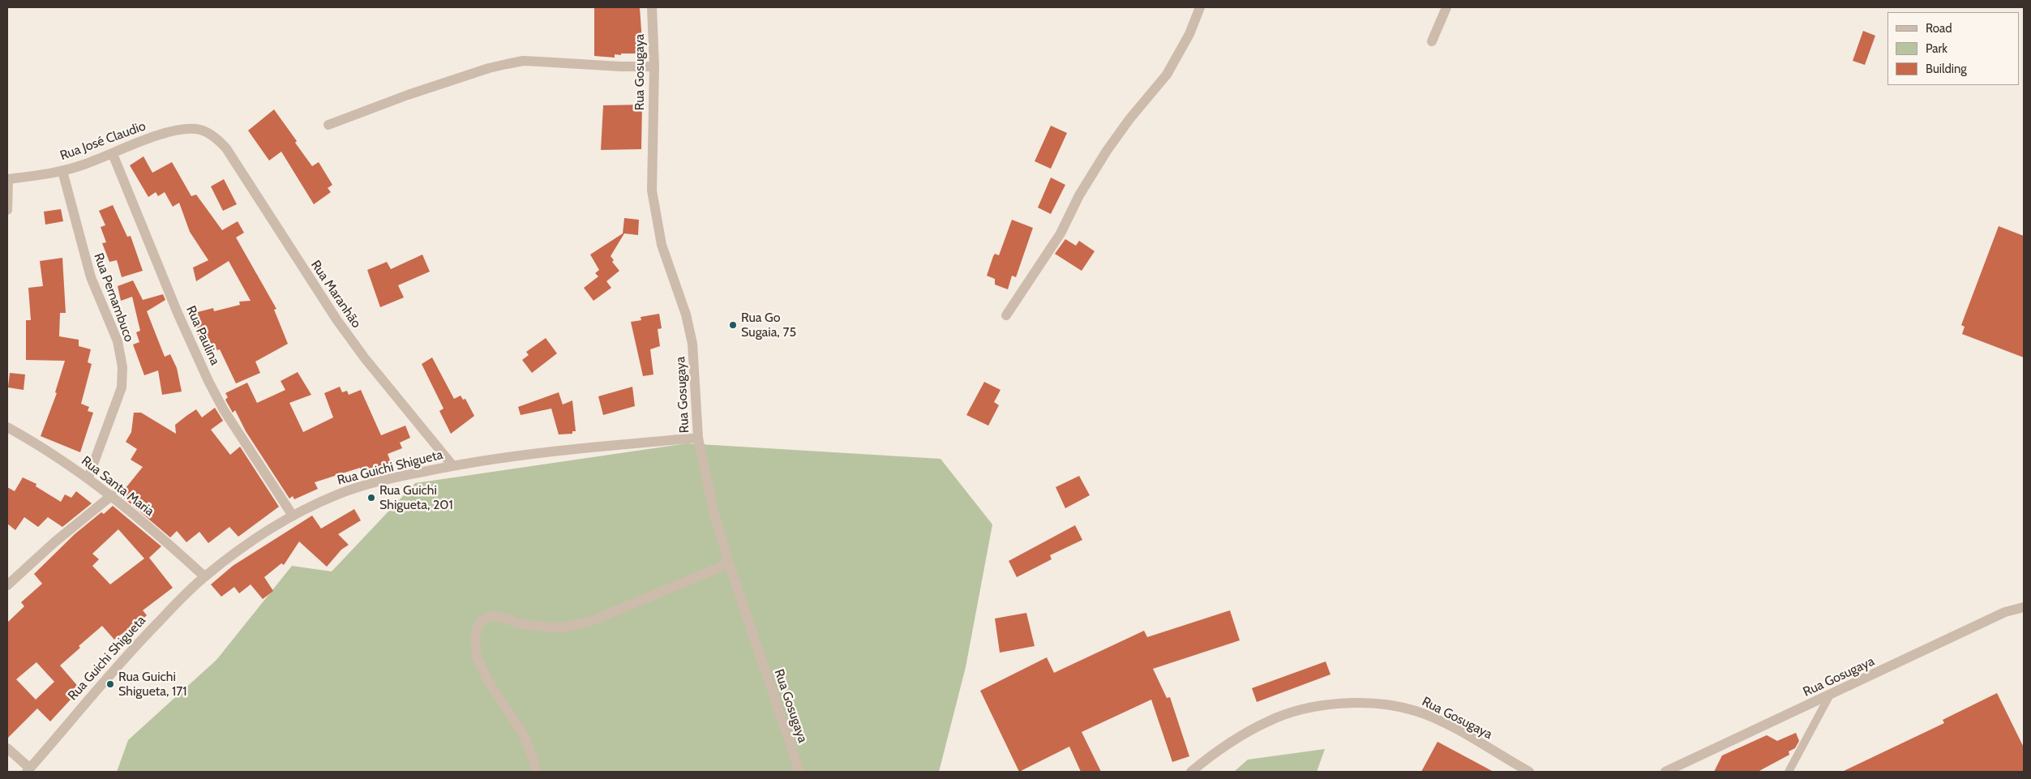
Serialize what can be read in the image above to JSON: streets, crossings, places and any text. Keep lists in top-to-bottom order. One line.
{"streets":{"street":["Rua Gosugaya","Rua José Claudio","Rua Maranhão","Rua Pernambuco","Rua Paulina","Rua Guichi Shigueta","Rua Santa Maria"]},"crossings":[["Rua Gosugaya","Rua Guichi Shigueta"],["Rua José Claudio","Rua Maranhão"],["Rua José Claudio","Rua Pernambuco"],["Rua José Claudio","Rua Paulina"],["Rua Maranhão","Rua Guichi Shigueta"],["Rua Pernambuco","Rua Santa Maria"],["Rua Paulina","Rua Guichi Shigueta"],["Rua Guichi Shigueta","Rua Santa Maria"]],"places":["Rua Go Sugaia, 75","Rua Guichi Shigueta, 201","Rua Guichi Shigueta, 171"],"legend":["Road","Park","Building"]}
